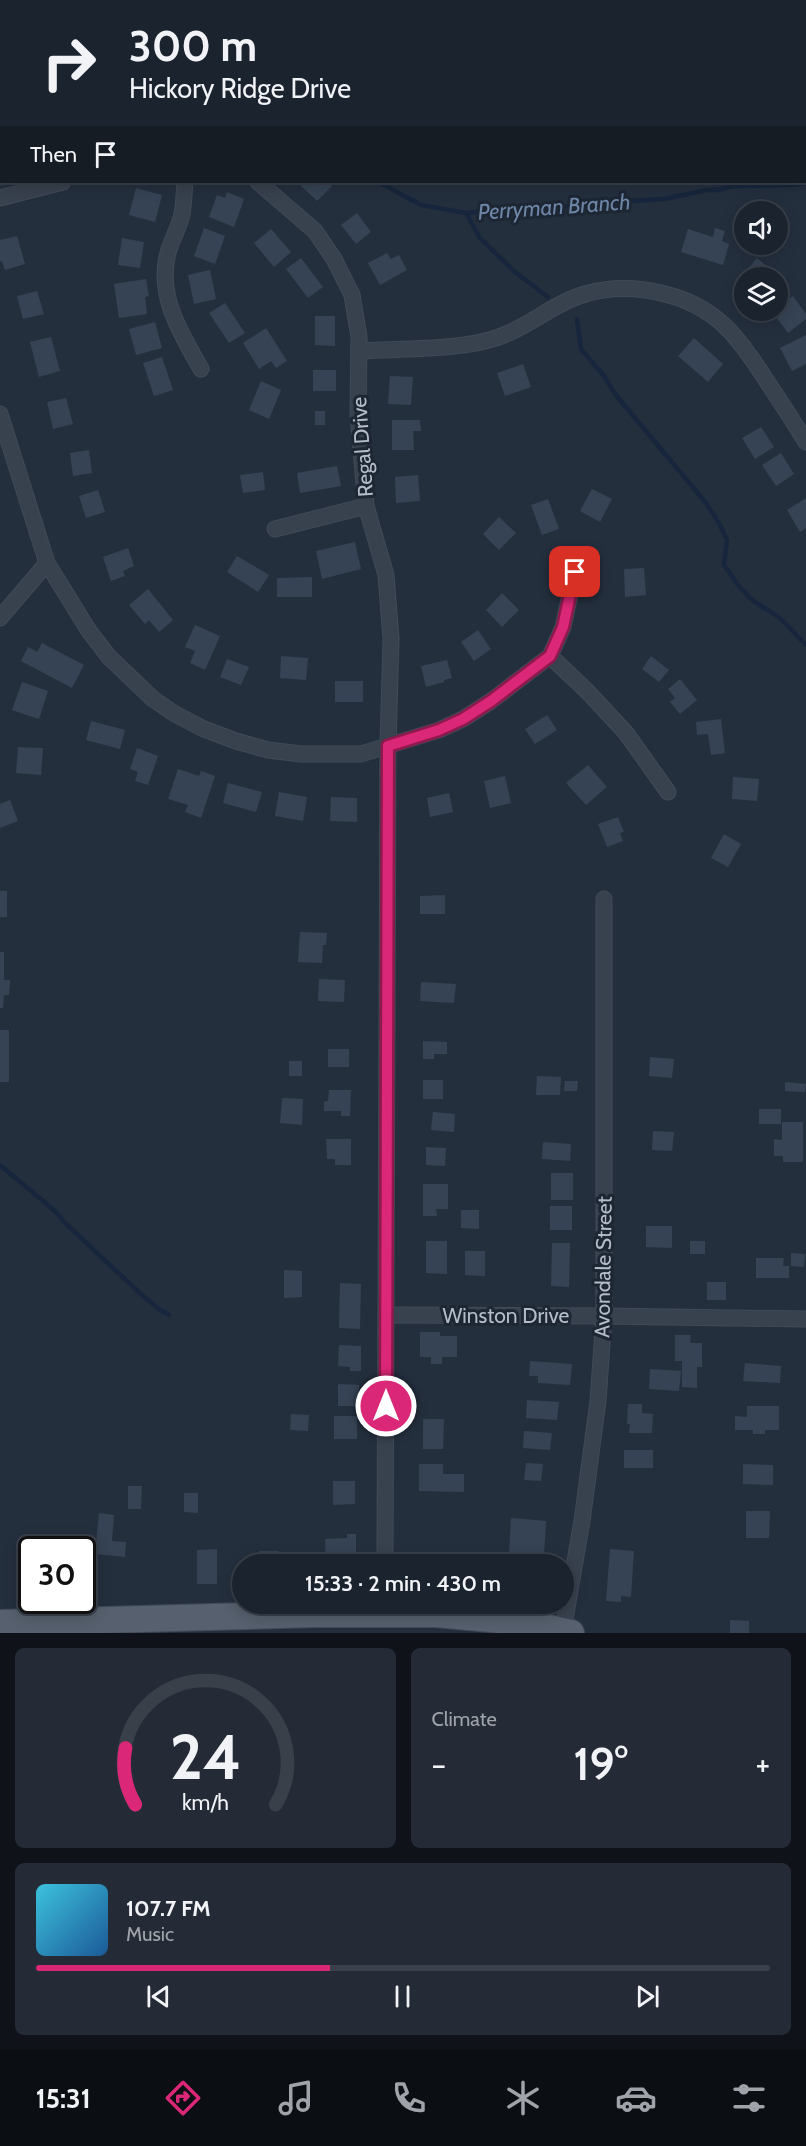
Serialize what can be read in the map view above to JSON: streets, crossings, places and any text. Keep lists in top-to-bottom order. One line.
{"streets":{"street":["Regal Drive","Avondale Street","Winston Drive"]},"crossings":[["Regal Drive","Winston Drive"],["Avondale Street","Winston Drive"]],"water":["Perryman Branch"],"page":{"turn":["300 m","Hickory Ridge Drive"],"then":"Then","limit":"30","trip":"15:33 · 2 min · 430 m","tile":"Climate","heat":["−","19°","+"],"song":["107.7 FM","Music"],"tabs":"15:31","gauge":["24","km/h"]}}
